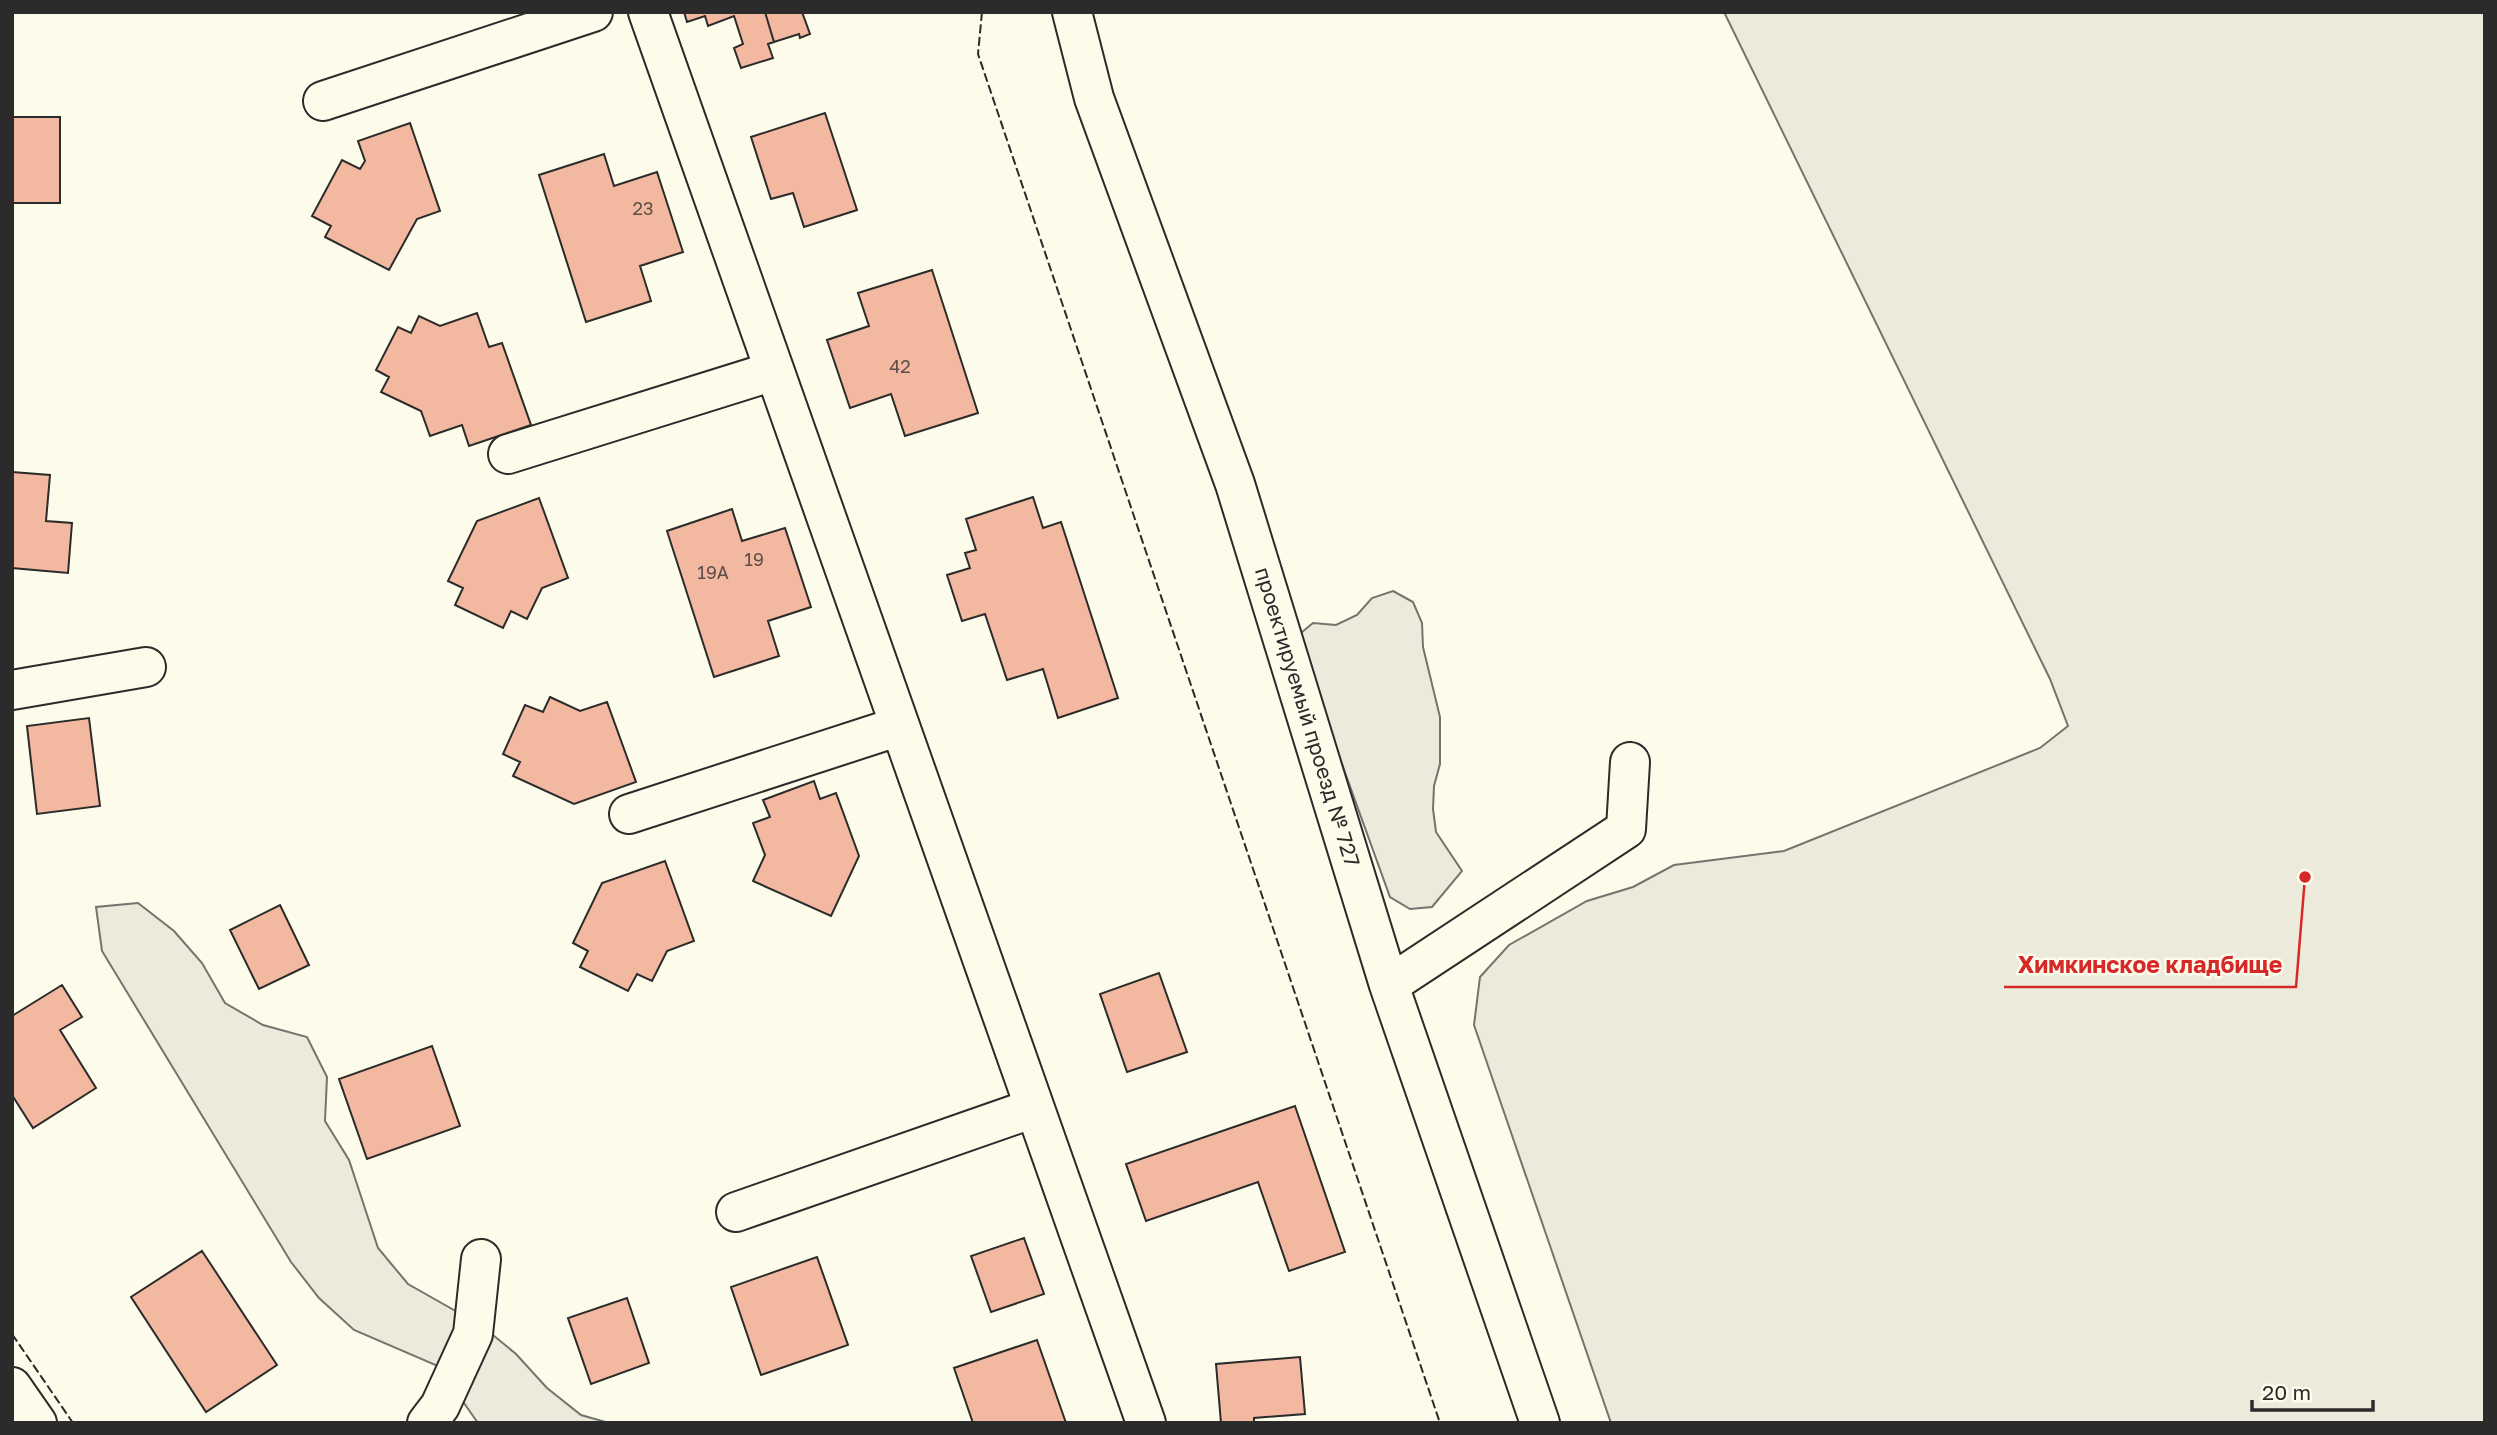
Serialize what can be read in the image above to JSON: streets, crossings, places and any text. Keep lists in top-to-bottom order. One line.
{"streets":{"street":["проектируемый проезд № 727"]},"places":["Химкинское кладбище"],"house_numbers":["23","42","19","19А"],"scale_bar":"20 m"}
